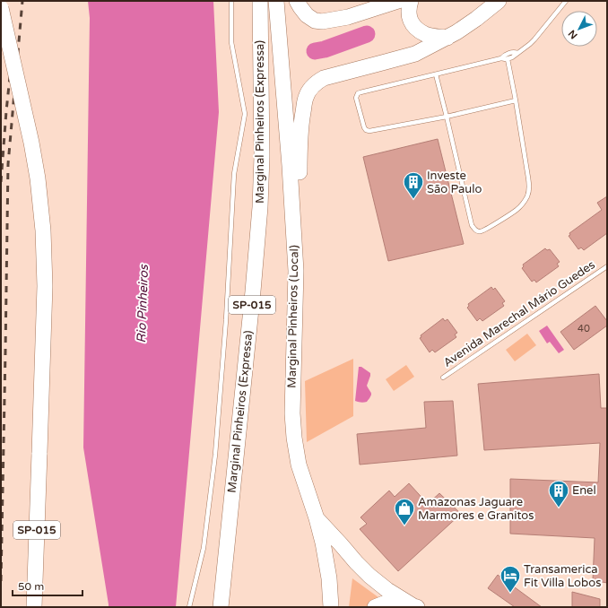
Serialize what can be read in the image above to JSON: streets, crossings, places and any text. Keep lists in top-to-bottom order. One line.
{"streets":{"highway":["Marginal Pinheiros (Expressa)","SP-015","Marginal Pinheiros (Local)"],"lane":["Avenida Marechal Mário Guedes"]},"water":["Rio Pinheiros"],"places":{"building":["Investe São Paulo","Enel"],"shop":["Amazonas Jaguare Marmores e Granitos"],"hotel":["Transamerica Fit Villa Lobos"]},"house_numbers":["40"],"scale_bar":"50 m","north":"bottom left"}
